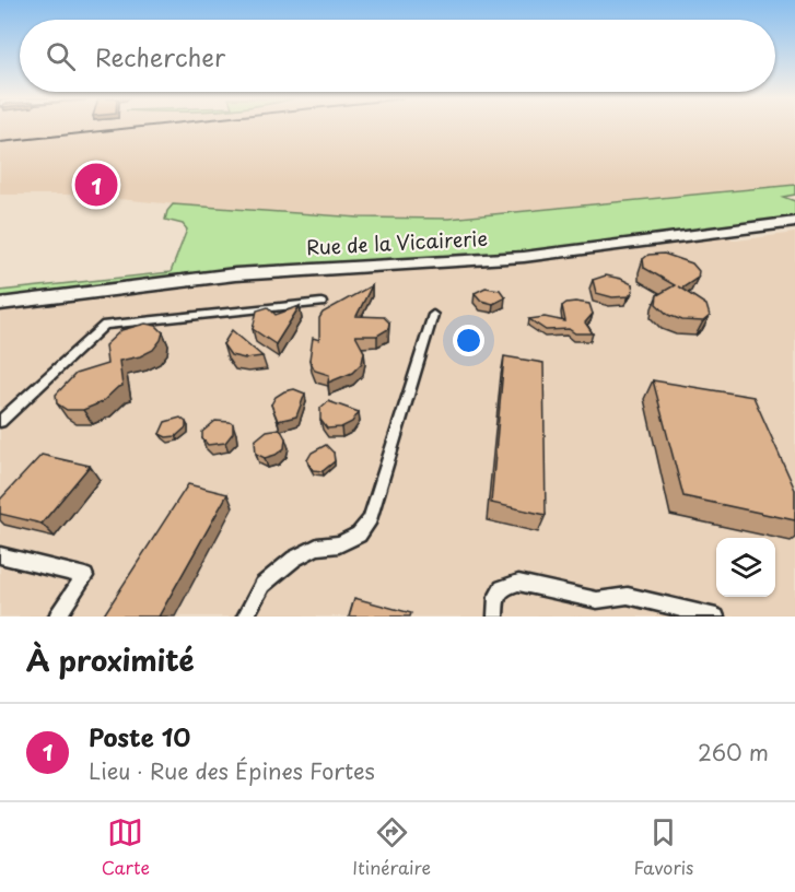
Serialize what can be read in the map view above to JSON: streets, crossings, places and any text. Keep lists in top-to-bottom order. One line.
{"streets":{"street":["Rue de la Vicairerie"]},"page":{"search":"Rechercher","pins":"1","heading":"À proximité","list":[{"mark":"1","name":"Poste 10","note":"Lieu · Rue des Épines Fortes","value":"260 m"}],"nav":["Carte","Itinéraire","Favoris"]}}
